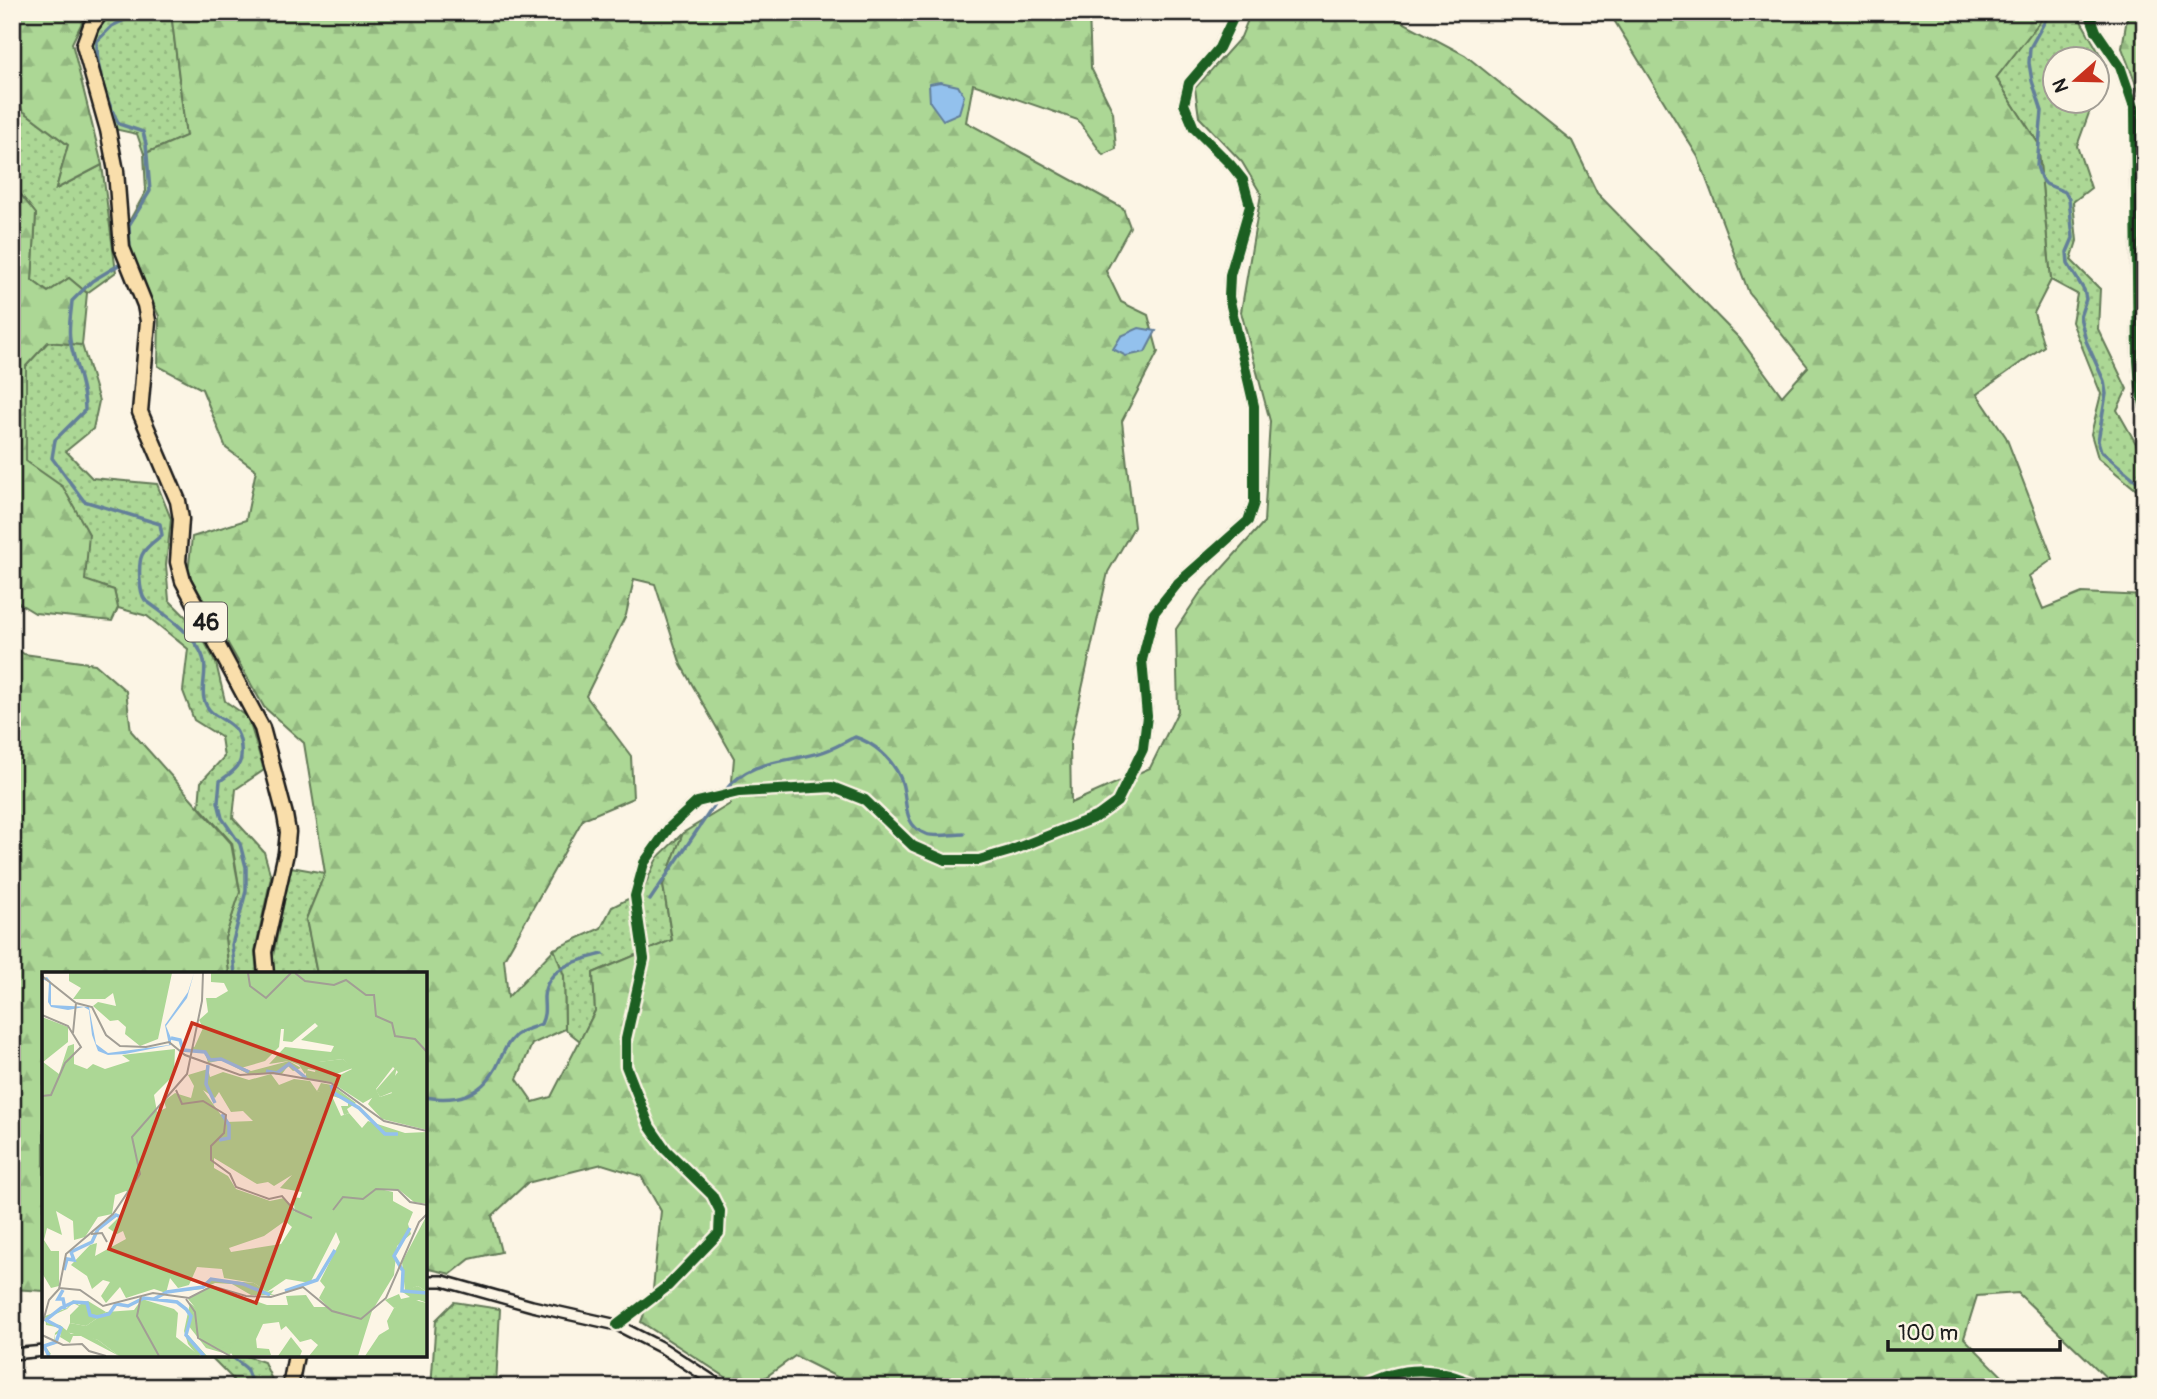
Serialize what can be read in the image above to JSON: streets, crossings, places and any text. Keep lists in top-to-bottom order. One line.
{"streets":{"main road":["46"]},"scale_bar":"100 m","north":"left"}
